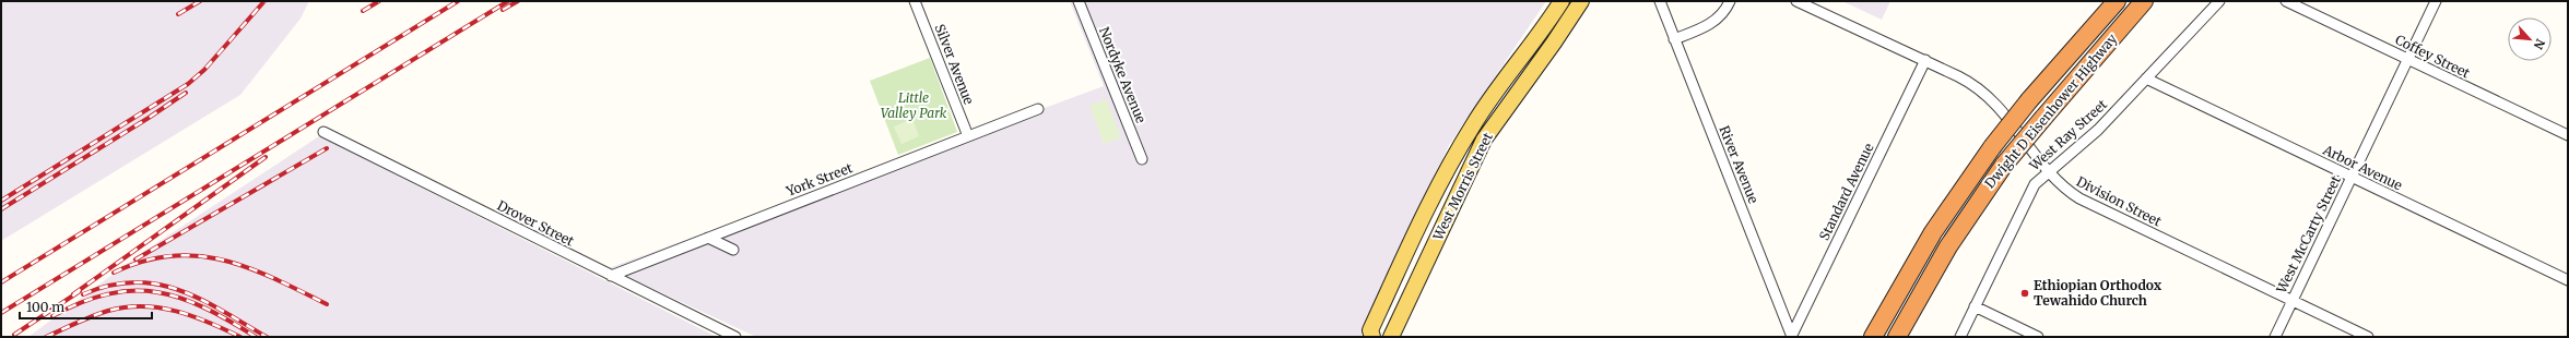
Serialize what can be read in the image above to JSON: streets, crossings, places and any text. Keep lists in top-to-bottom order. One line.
{"streets":{"highway":["Dwight D Eisenhower Highway"],"main road":["West Morris Street"],"street":["Coffey Street","Silver Avenue","Nordyke Avenue","West Ray Street","River Avenue","Arbor Avenue","York Street","Standard Avenue","Division Street","Drover Street","West McCarty Street"]},"crossings":[["Coffey Street","West McCarty Street"],["Silver Avenue","York Street"],["West Ray Street","Arbor Avenue"],["West Ray Street","Division Street"],["River Avenue","Standard Avenue"],["Arbor Avenue","West McCarty Street"],["York Street","Drover Street"],["Standard Avenue","Division Street"],["Division Street","West McCarty Street"]],"parks":["Little Valley Park"],"places":["Ethiopian Orthodox Tewahido Church"],"scale_bar":"100 m","north":"bottom right"}
